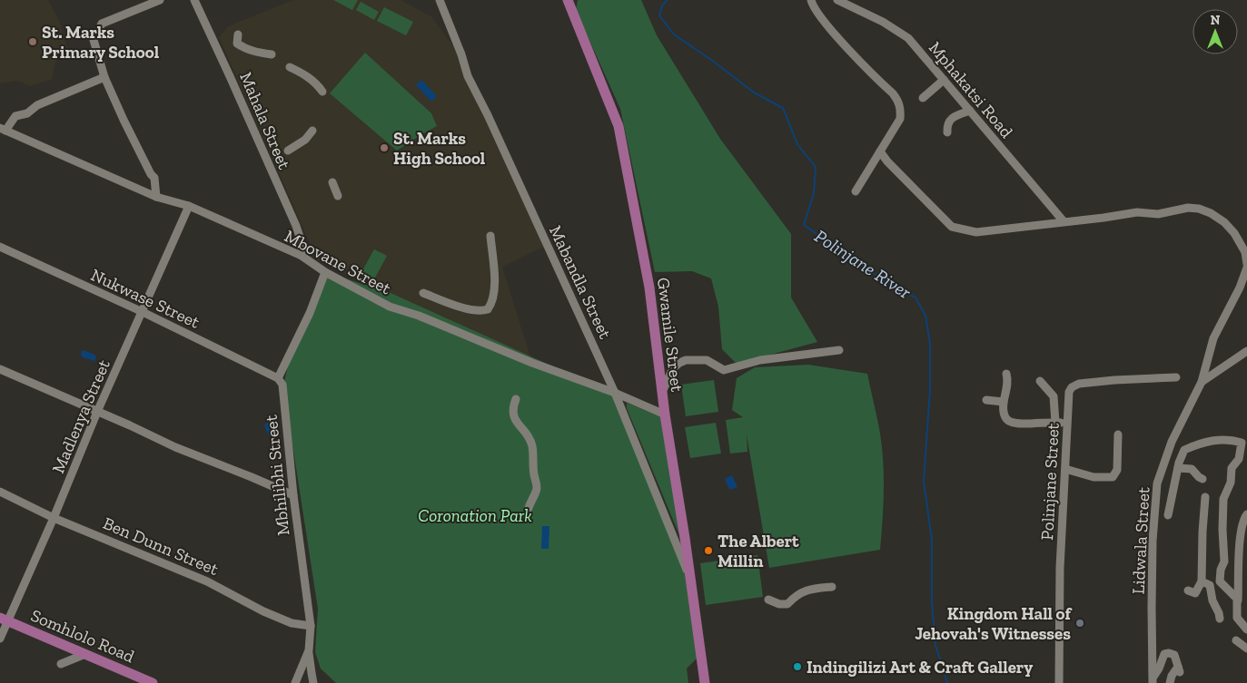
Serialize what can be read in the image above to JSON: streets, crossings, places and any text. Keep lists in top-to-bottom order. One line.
{"streets":{"main road":["Gwamile Street","Somhlolo Road"],"street":["Mphakatsi Road","Mahala Street","Mbovane Street","Mabandla Street","Nukwase Street","Madlenya Street","Mbhilibhi Street","Polinjane Street","Lidwala Street","Ben Dunn Street"]},"crossings":[["Mahala Street","Mbovane Street"],["Mbovane Street","Mabandla Street"],["Mbovane Street","Gwamile Street"],["Mbovane Street","Madlenya Street"],["Mabandla Street","Gwamile Street"],["Nukwase Street","Madlenya Street"],["Nukwase Street","Mbhilibhi Street"],["Madlenya Street","Ben Dunn Street"],["Madlenya Street","Somhlolo Road"],["Mbhilibhi Street","Ben Dunn Street"]],"water":["Polinjane River"],"parks":["Coronation Park"],"places":["St. Marks Primary School","St. Marks High School","The Albert Millin","Kingdom Hall of Jehovah's Witnesses","Indingilizi Art & Craft Gallery"],"north":"top"}
